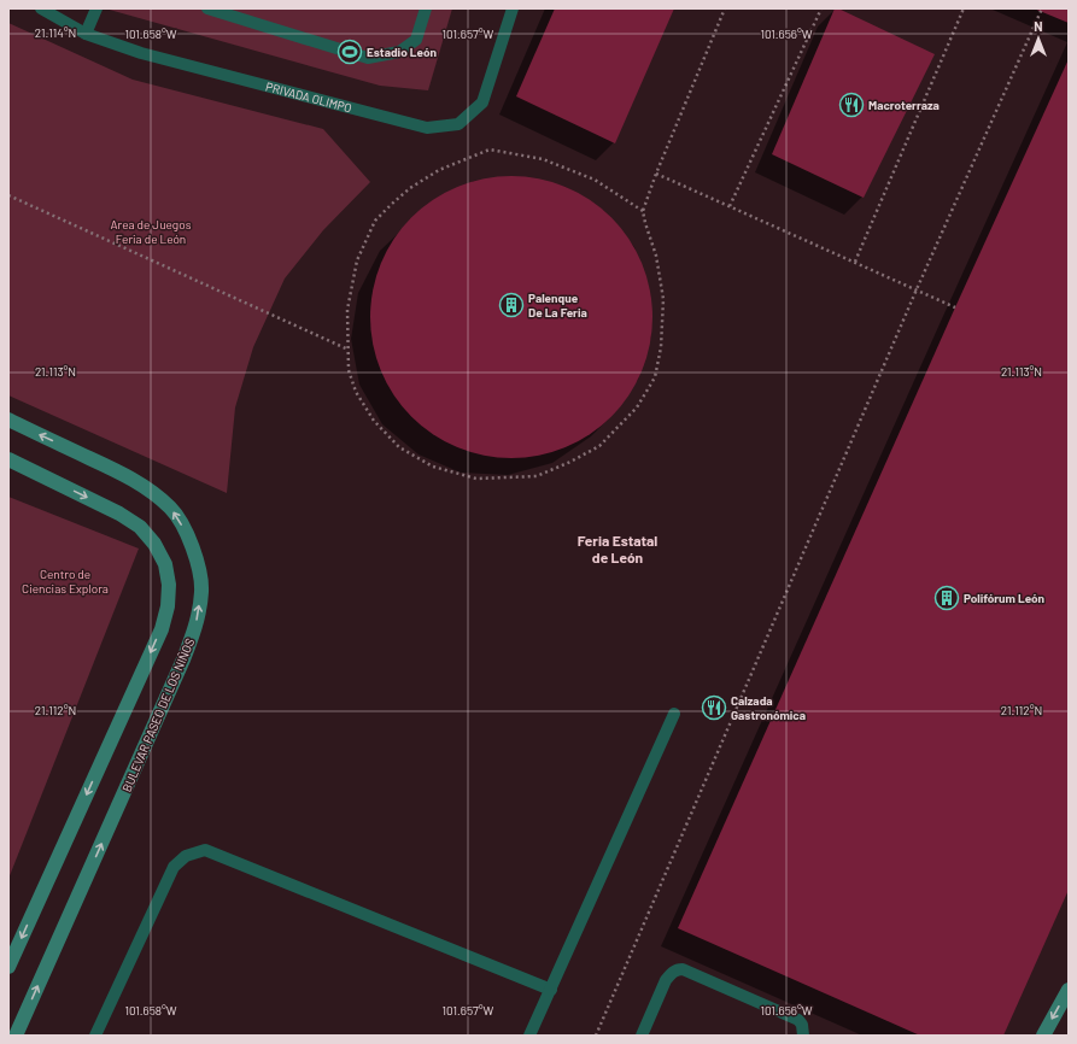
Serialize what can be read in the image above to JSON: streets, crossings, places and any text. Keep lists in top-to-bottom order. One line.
{"streets":{"street":["BULEVAR PASEO DE LOS NIÑOS"],"lane":["PRIVADA OLIMPO"]},"one_way":["BULEVAR PASEO DE LOS NIÑOS"],"districts":["Feria Estatal de León"],"parks":["Area de Juegos Feria de León","Centro de Ciencias Explora"],"places":{"sports":["Estadio León"],"restaurant":["Macroterraza","Calzada Gastronómica"],"building":["Palenque De La Feria","Polifórum León"]},"north":"top","coordinates":["21.114°N","101.658°W","101.657°W","101.656°W","21.113°N","21.112°N"]}
